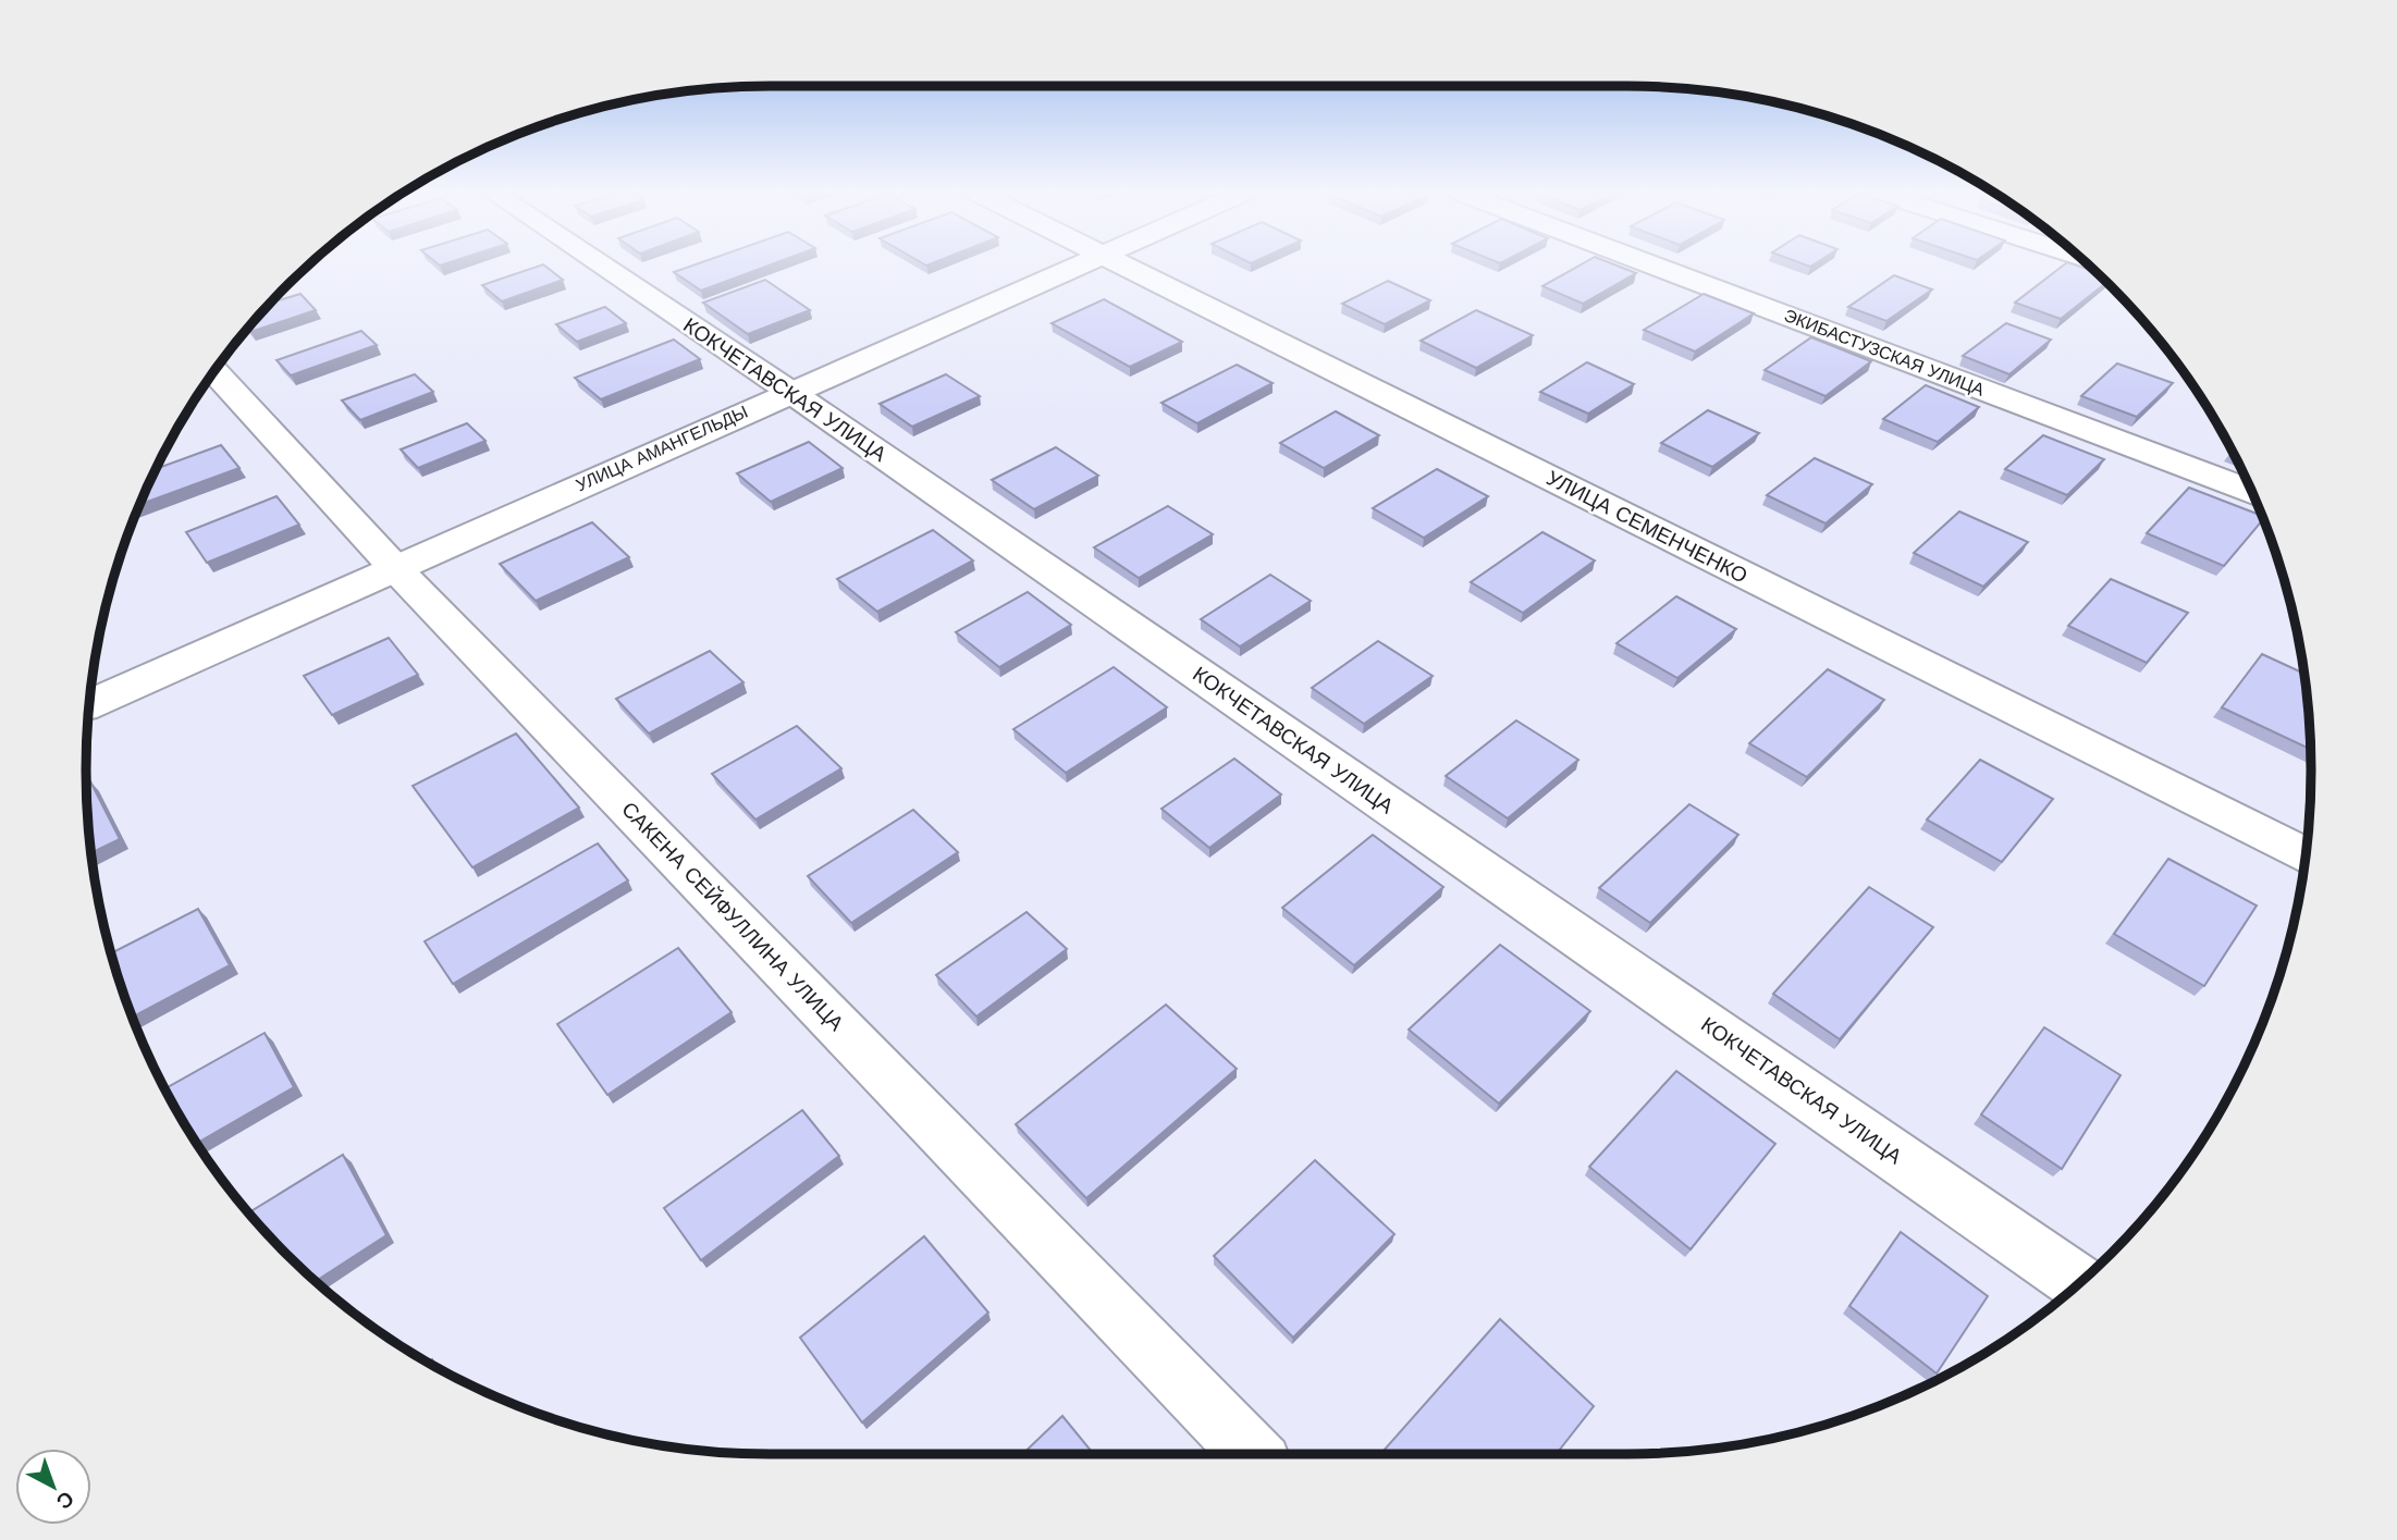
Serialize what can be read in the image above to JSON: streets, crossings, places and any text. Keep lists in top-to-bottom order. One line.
{"streets":{"street":["ЭКИБАСТУЗСКАЯ УЛИЦА","КОКЧЕТАВСКАЯ УЛИЦА","УЛИЦА АМАНГЕЛЬДЫ","УЛИЦА СЕМЕНЧЕНКО","САКЕНА СЕЙФУЛЛИНА УЛИЦА"]},"crossings":[["КОКЧЕТАВСКАЯ УЛИЦА","УЛИЦА АМАНГЕЛЬДЫ"],["УЛИЦА АМАНГЕЛЬДЫ","САКЕНА СЕЙФУЛЛИНА УЛИЦА"]],"north":"bottom right"}
